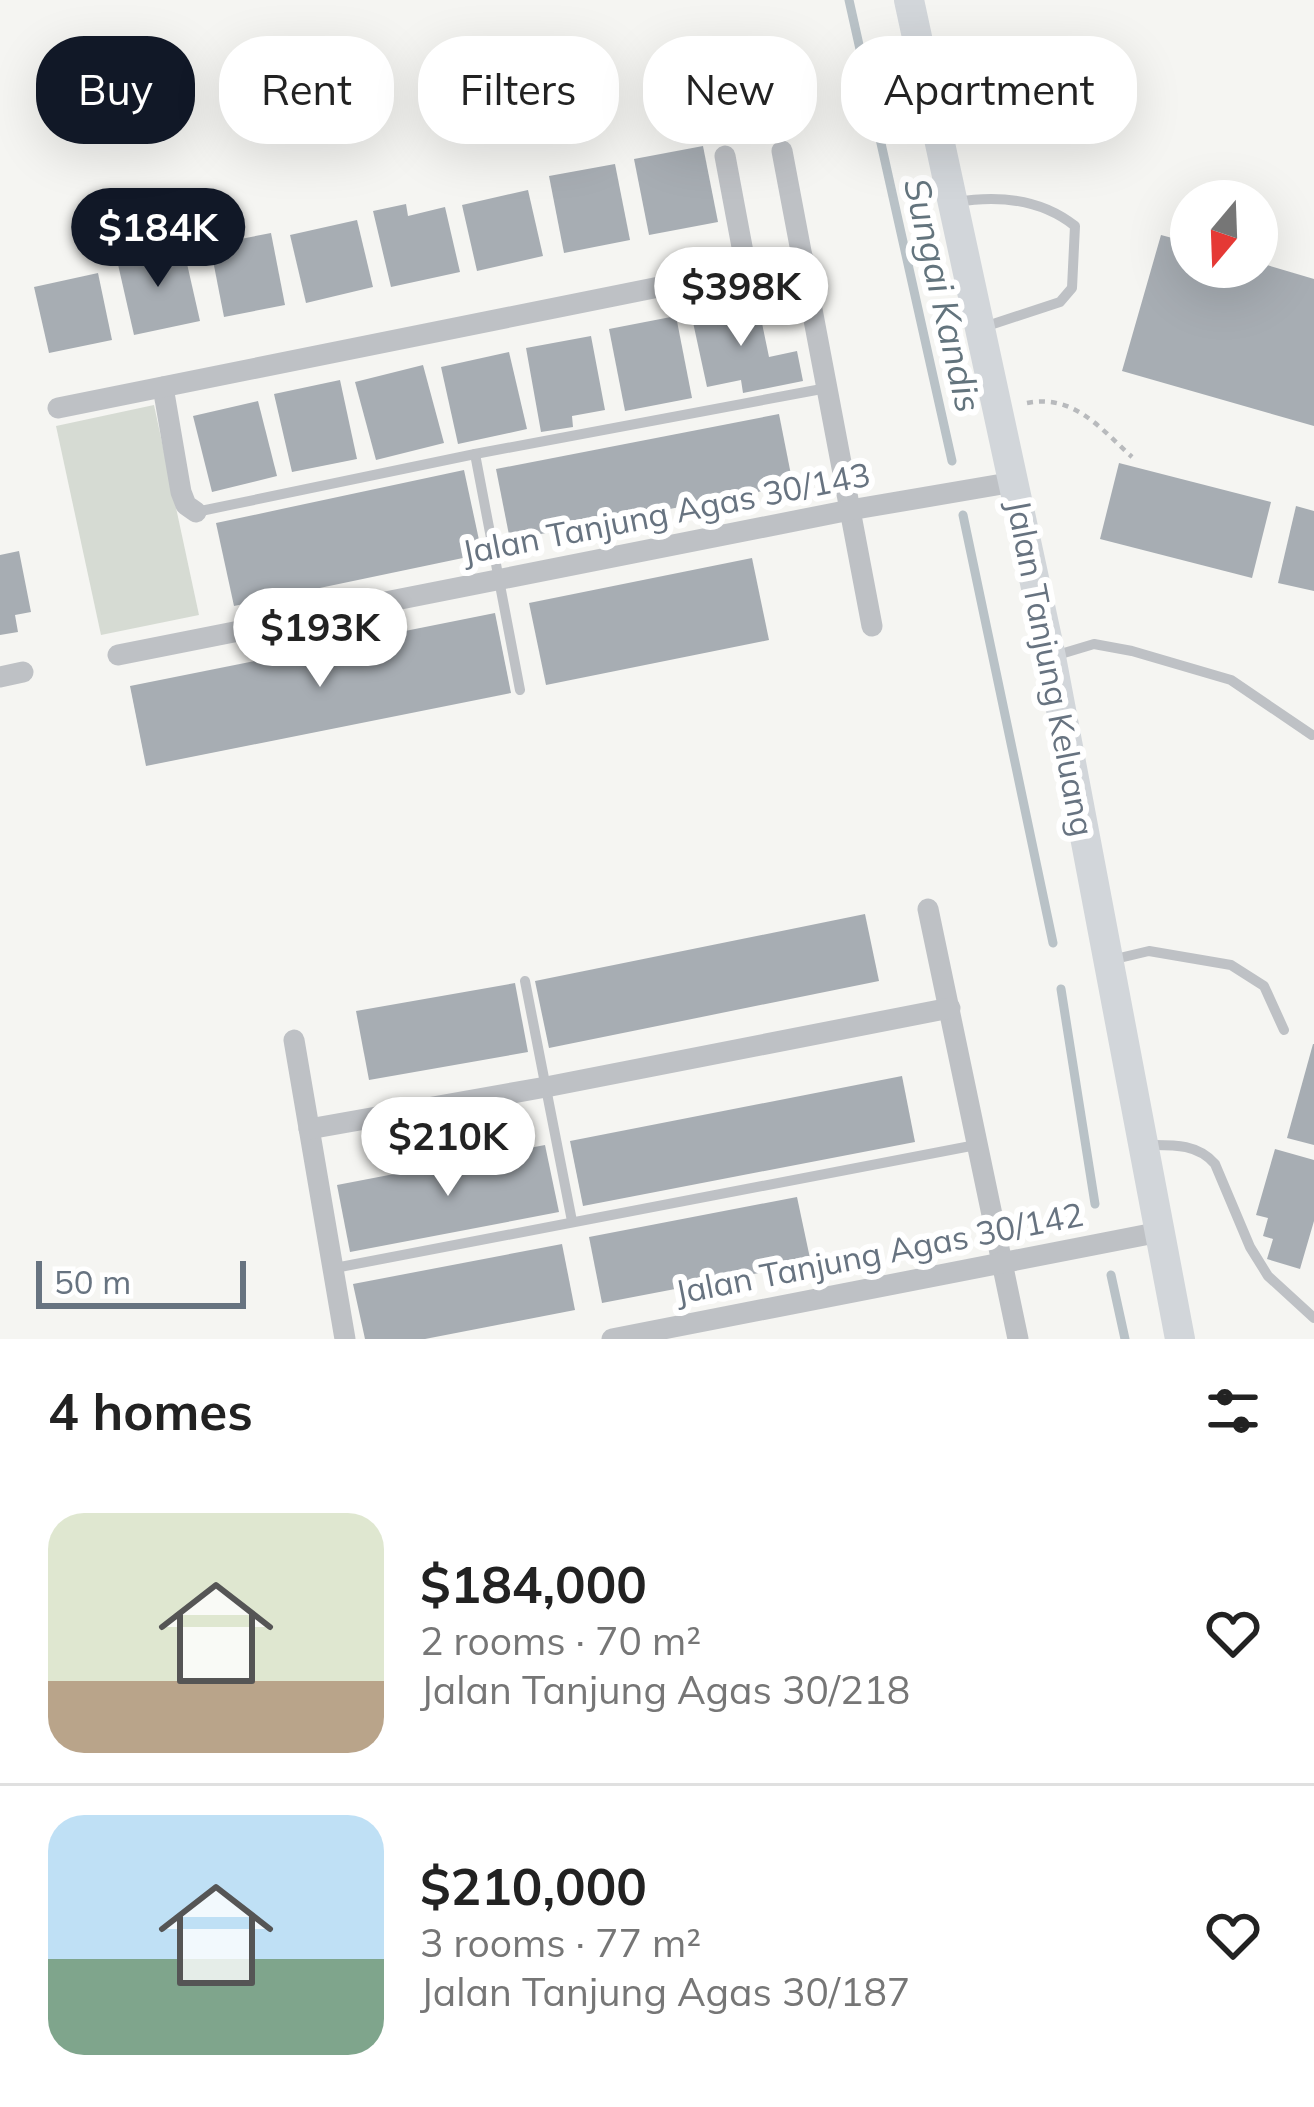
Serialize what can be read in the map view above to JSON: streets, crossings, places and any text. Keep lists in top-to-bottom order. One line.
{"streets":{"main road":["Jalan Tanjung Keluang"],"street":["Jalan Tanjung Agas 30/143","Jalan Tanjung Agas 30/142"]},"crossings":[["Jalan Tanjung Agas 30/143","Jalan Tanjung Keluang"],["Jalan Tanjung Keluang","Jalan Tanjung Agas 30/142"]],"water":["Sungai Kandis"],"scale_bar":"50 m","north":"bottom","page":{"chip":["Buy","Rent","Filters","New","Apartment"],"price":["$184K","$398K","$193K","$210K"],"scale":"50 m","heading":"4 homes","list":[{"name":"$184,000","note":"2 rooms · 70 m² · Jalan Tanjung Agas 30/218"},{"name":"$210,000","note":"3 rooms · 77 m² · Jalan Tanjung Agas 30/187"}]}}
